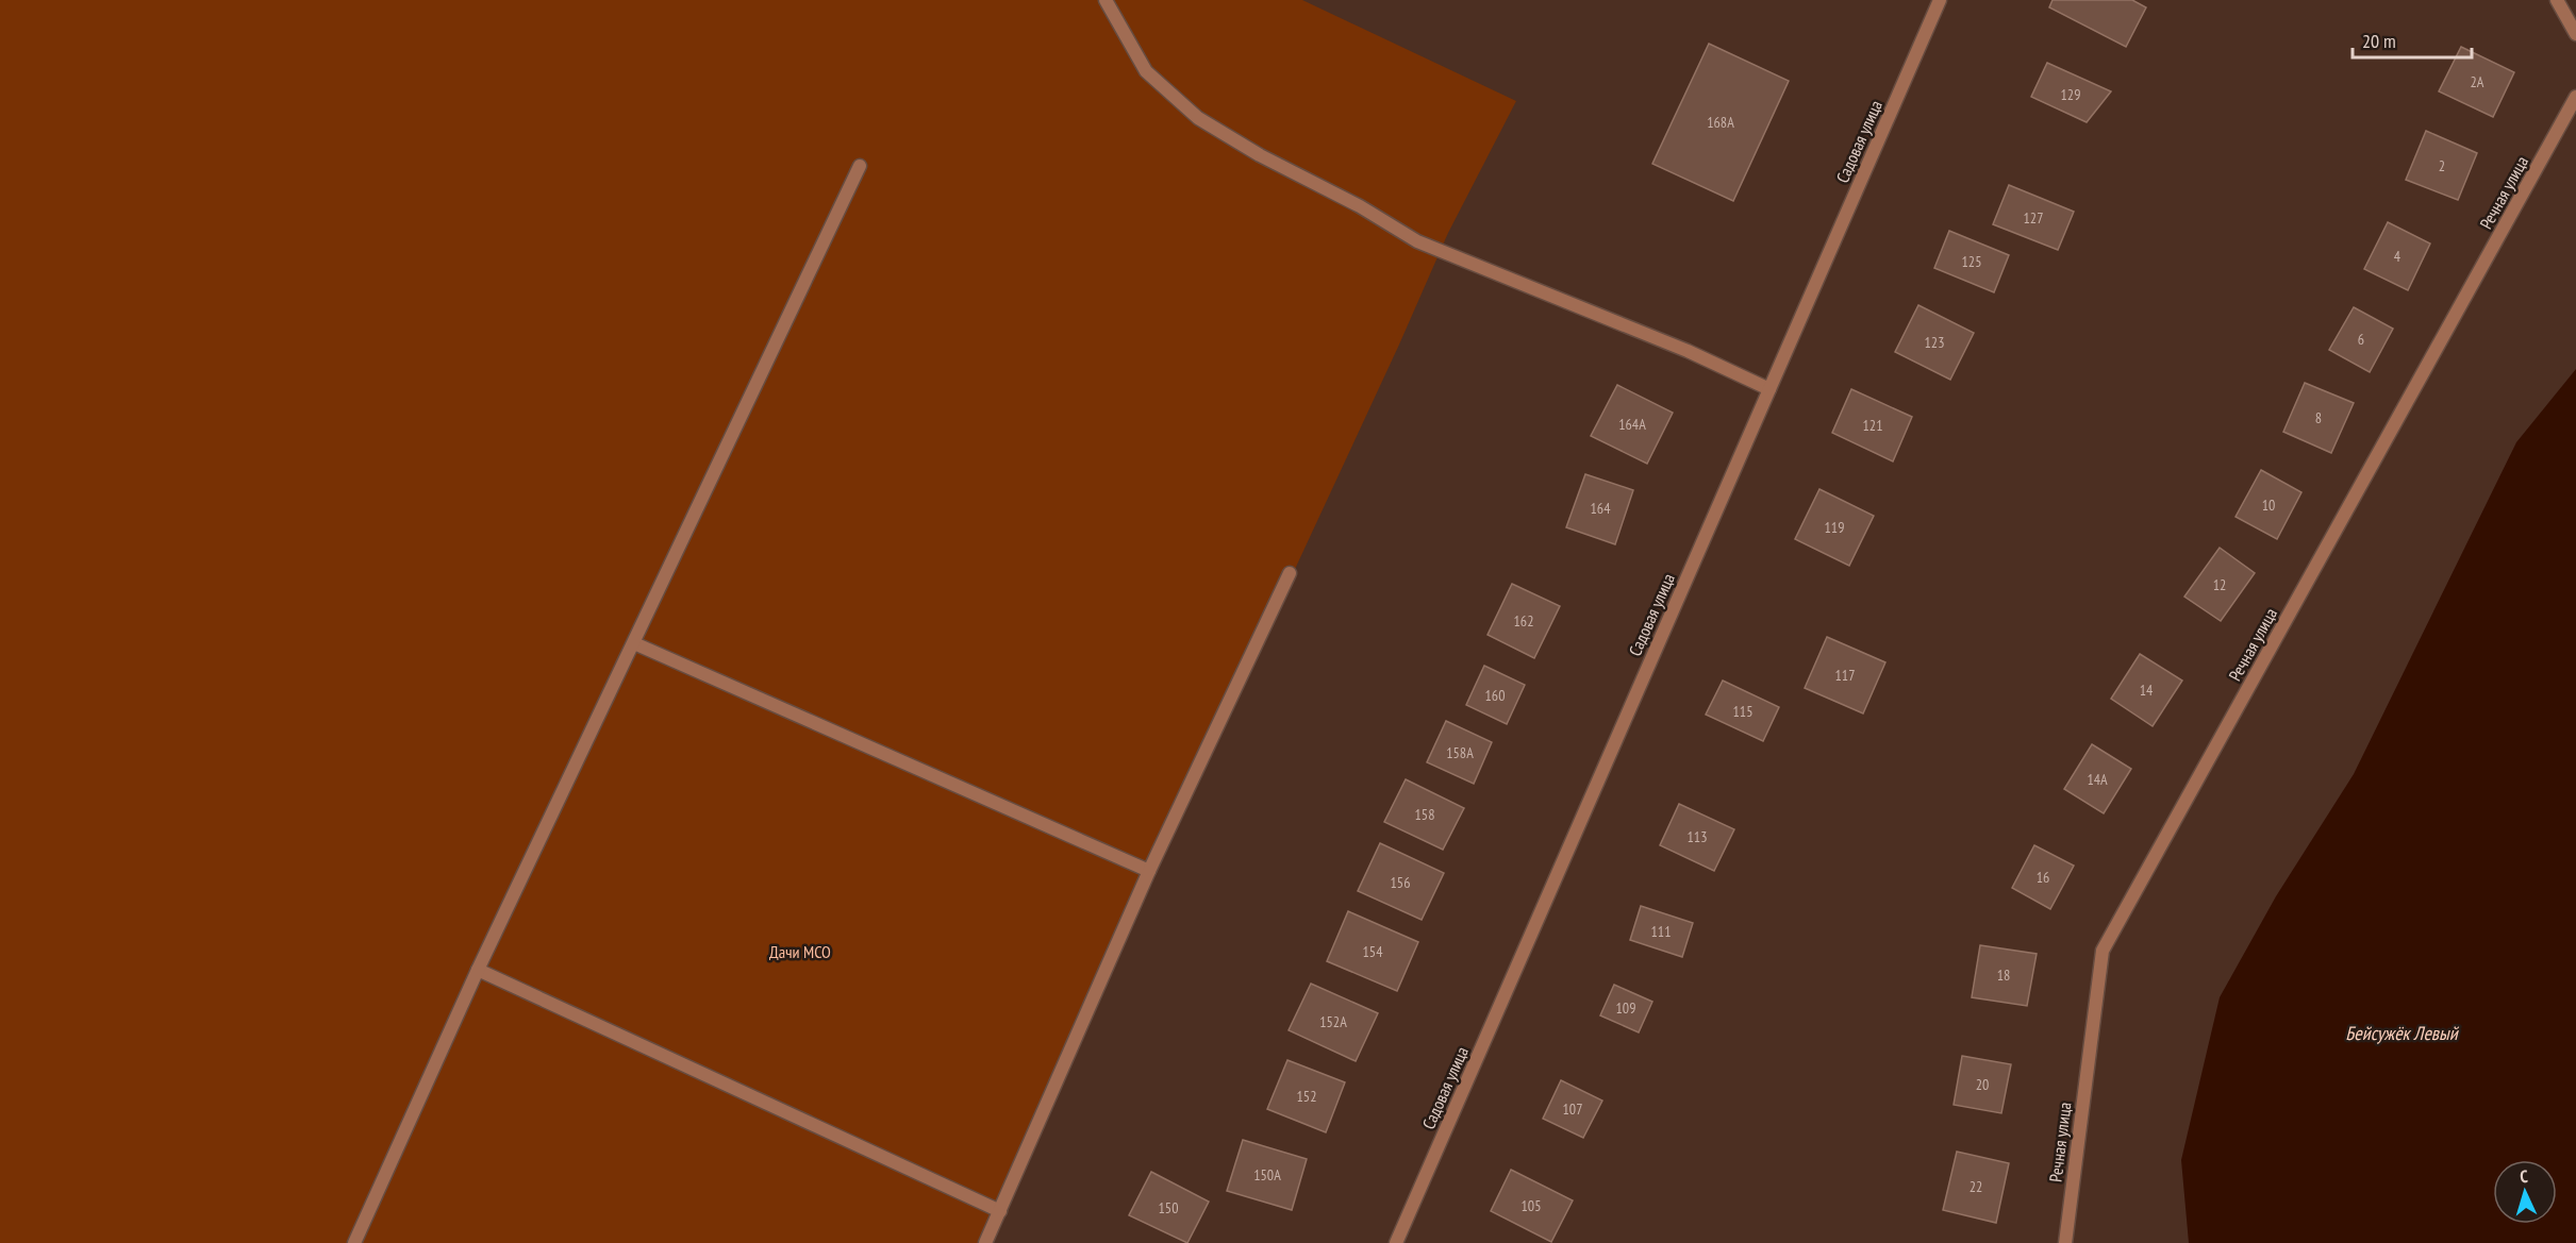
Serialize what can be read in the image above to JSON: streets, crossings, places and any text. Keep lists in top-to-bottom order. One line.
{"streets":{"street":["Садовая улица","Речная улица"]},"water":["Бейсужёк Левый"],"parks":["Дачи МСО"],"house_numbers":["2А","129","168А","2","127","4","125","6","123","8","164А","121","10","164","119","12","162","117","14","160","115","158А","14А","158","113","16","156","111","154","18","109","152А","20","152","107","150А","22","105","150"],"scale_bar":"20 m","north":"top"}
